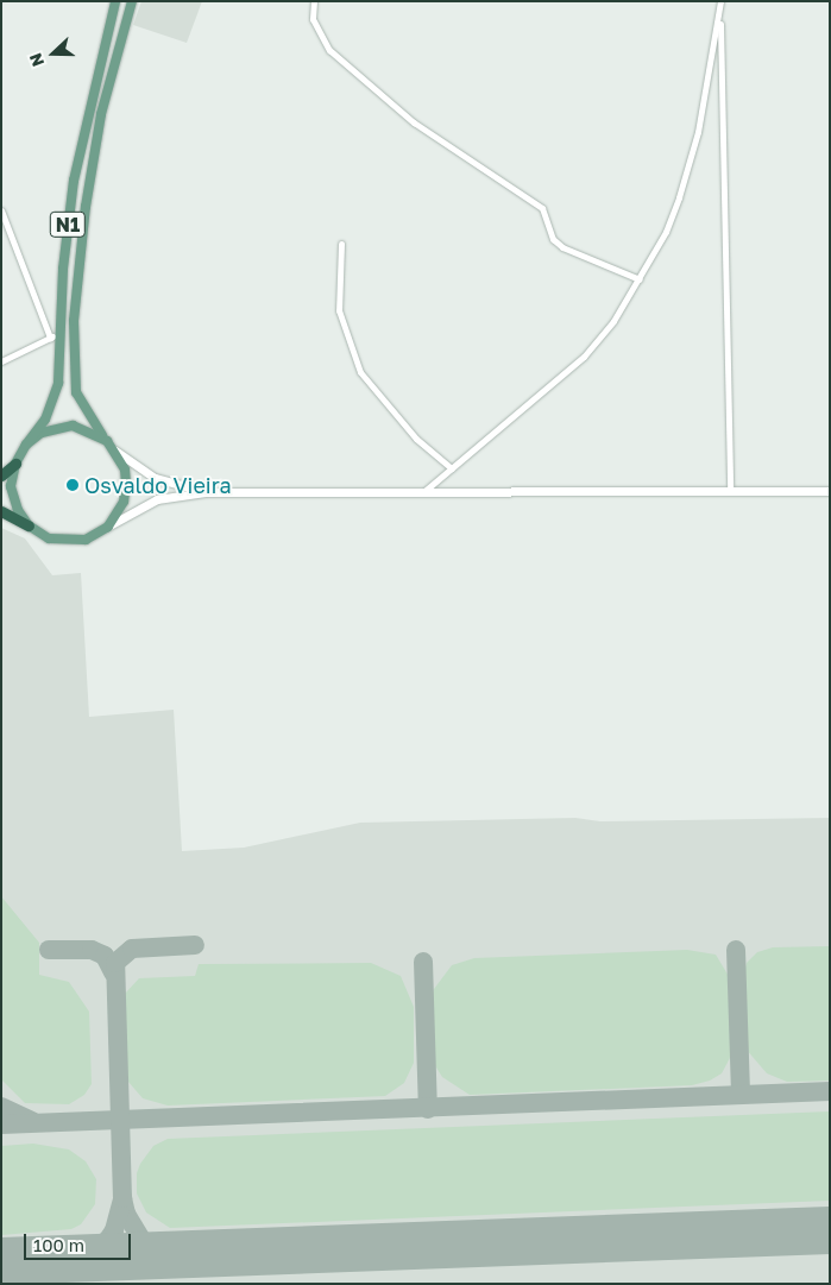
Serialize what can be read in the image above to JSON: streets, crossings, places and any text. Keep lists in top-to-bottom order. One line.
{"streets":{"main road":["N1"]},"places":["Osvaldo Vieira"],"scale_bar":"100 m","north":"left"}
